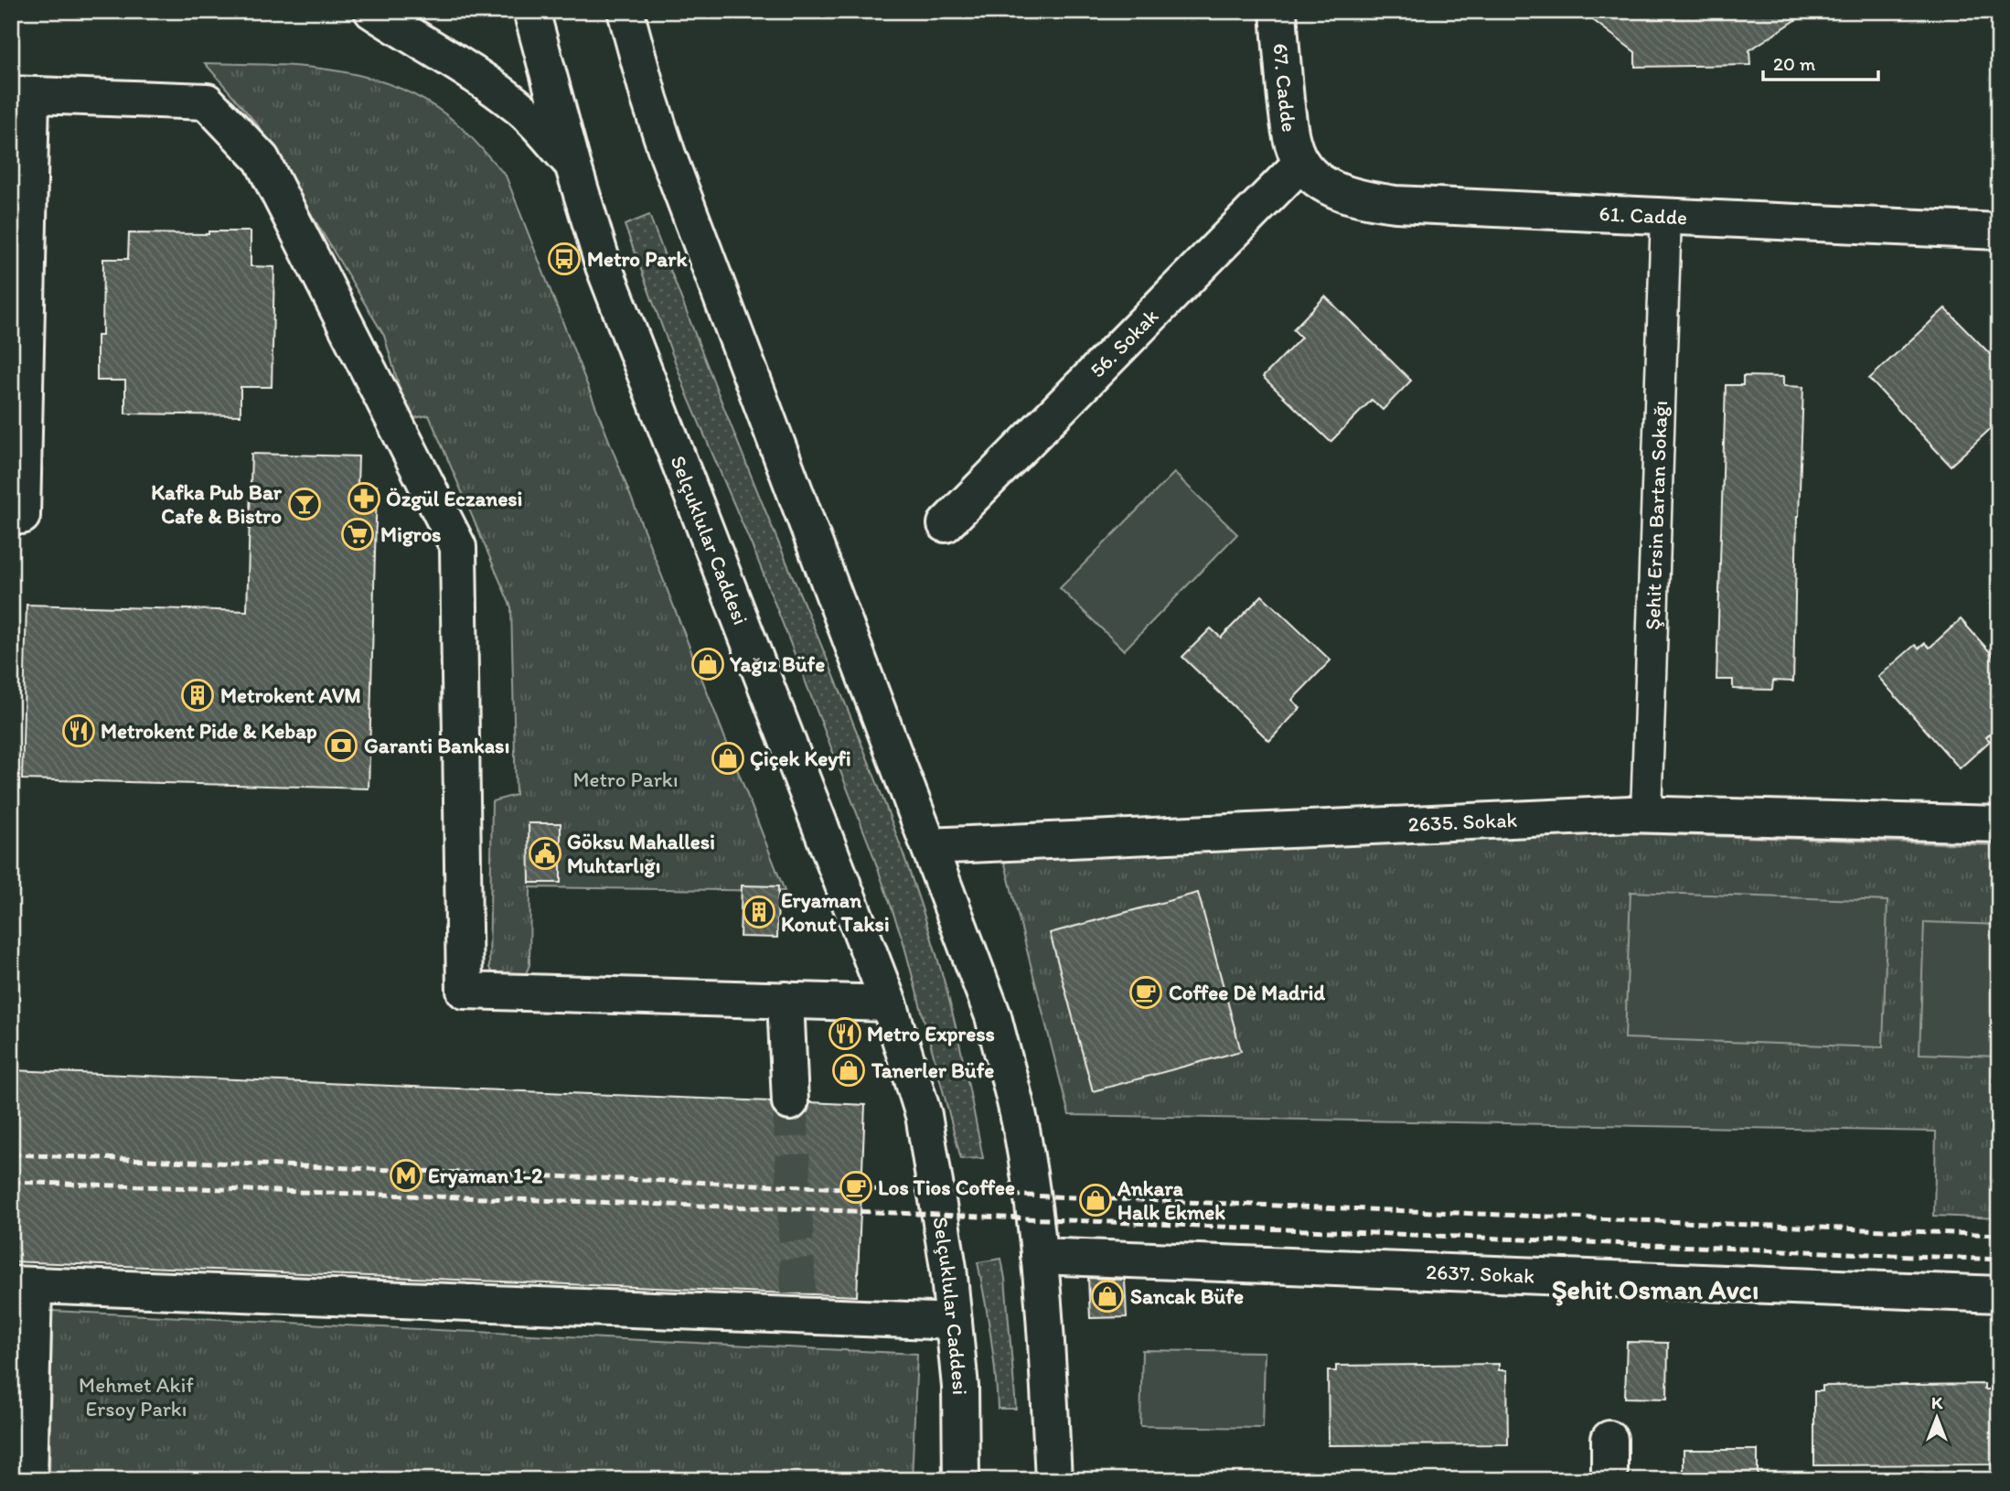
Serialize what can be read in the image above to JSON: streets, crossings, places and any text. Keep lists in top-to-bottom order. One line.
{"streets":{"street":["67. Cadde","61. Cadde","56. Sokak","Şehit Ersin Bartan Sokağı","Selçuklular Caddesi","2635. Sokak","2637. Sokak"]},"crossings":[["67. Cadde","61. Cadde"],["67. Cadde","56. Sokak"],["61. Cadde","56. Sokak"],["61. Cadde","Şehit Ersin Bartan Sokağı"],["Şehit Ersin Bartan Sokağı","2635. Sokak"]],"districts":["Şehit Osman Avcı"],"parks":["Metro Parkı","Mehmet Akif Ersoy Parkı"],"places":{"bus stop":["Metro Park"],"pharmacy":["Özgül Eczanesi"],"bar":["Kafka Pub Bar Cafe & Bistro"],"supermarket":["Migros"],"shop":["Yağız Büfe","Çiçek Keyfi","Tanerler Büfe","Ankara Halk Ekmek","Sancak Büfe"],"building":["Metrokent AVM","Eryaman Konut Taksi"],"restaurant":["Metrokent Pide & Kebap","Metro Express"],"bank":["Garanti Bankası"],"public building":["Göksu Mahallesi Muhtarlığı"],"cafe":["Coffee Dè Madrid","Los Tios Coffee"],"metro station":["Eryaman 1-2"]},"scale_bar":"20 m","north":"top"}
